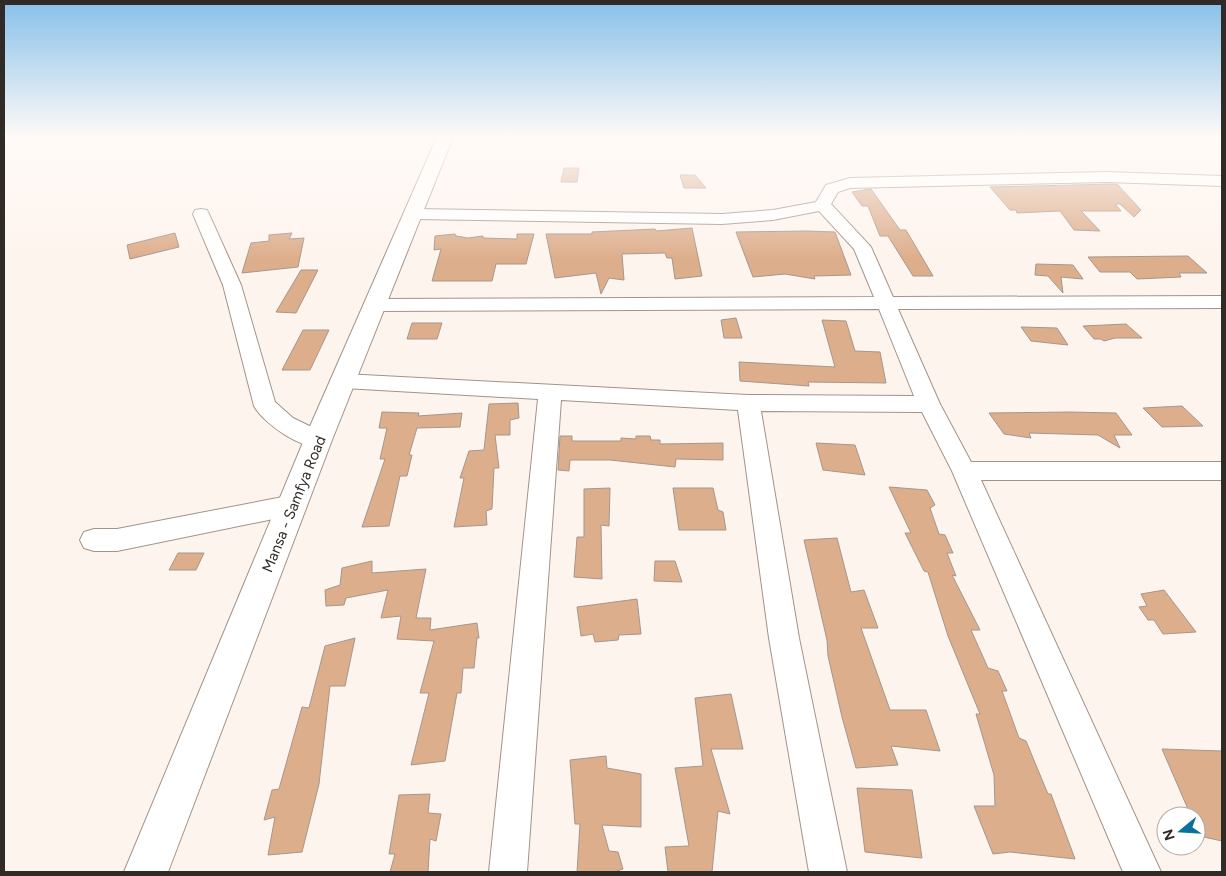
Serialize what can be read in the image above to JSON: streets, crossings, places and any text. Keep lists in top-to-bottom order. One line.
{"streets":{"main road":["Mansa - Samfya Road"]},"north":"left"}
